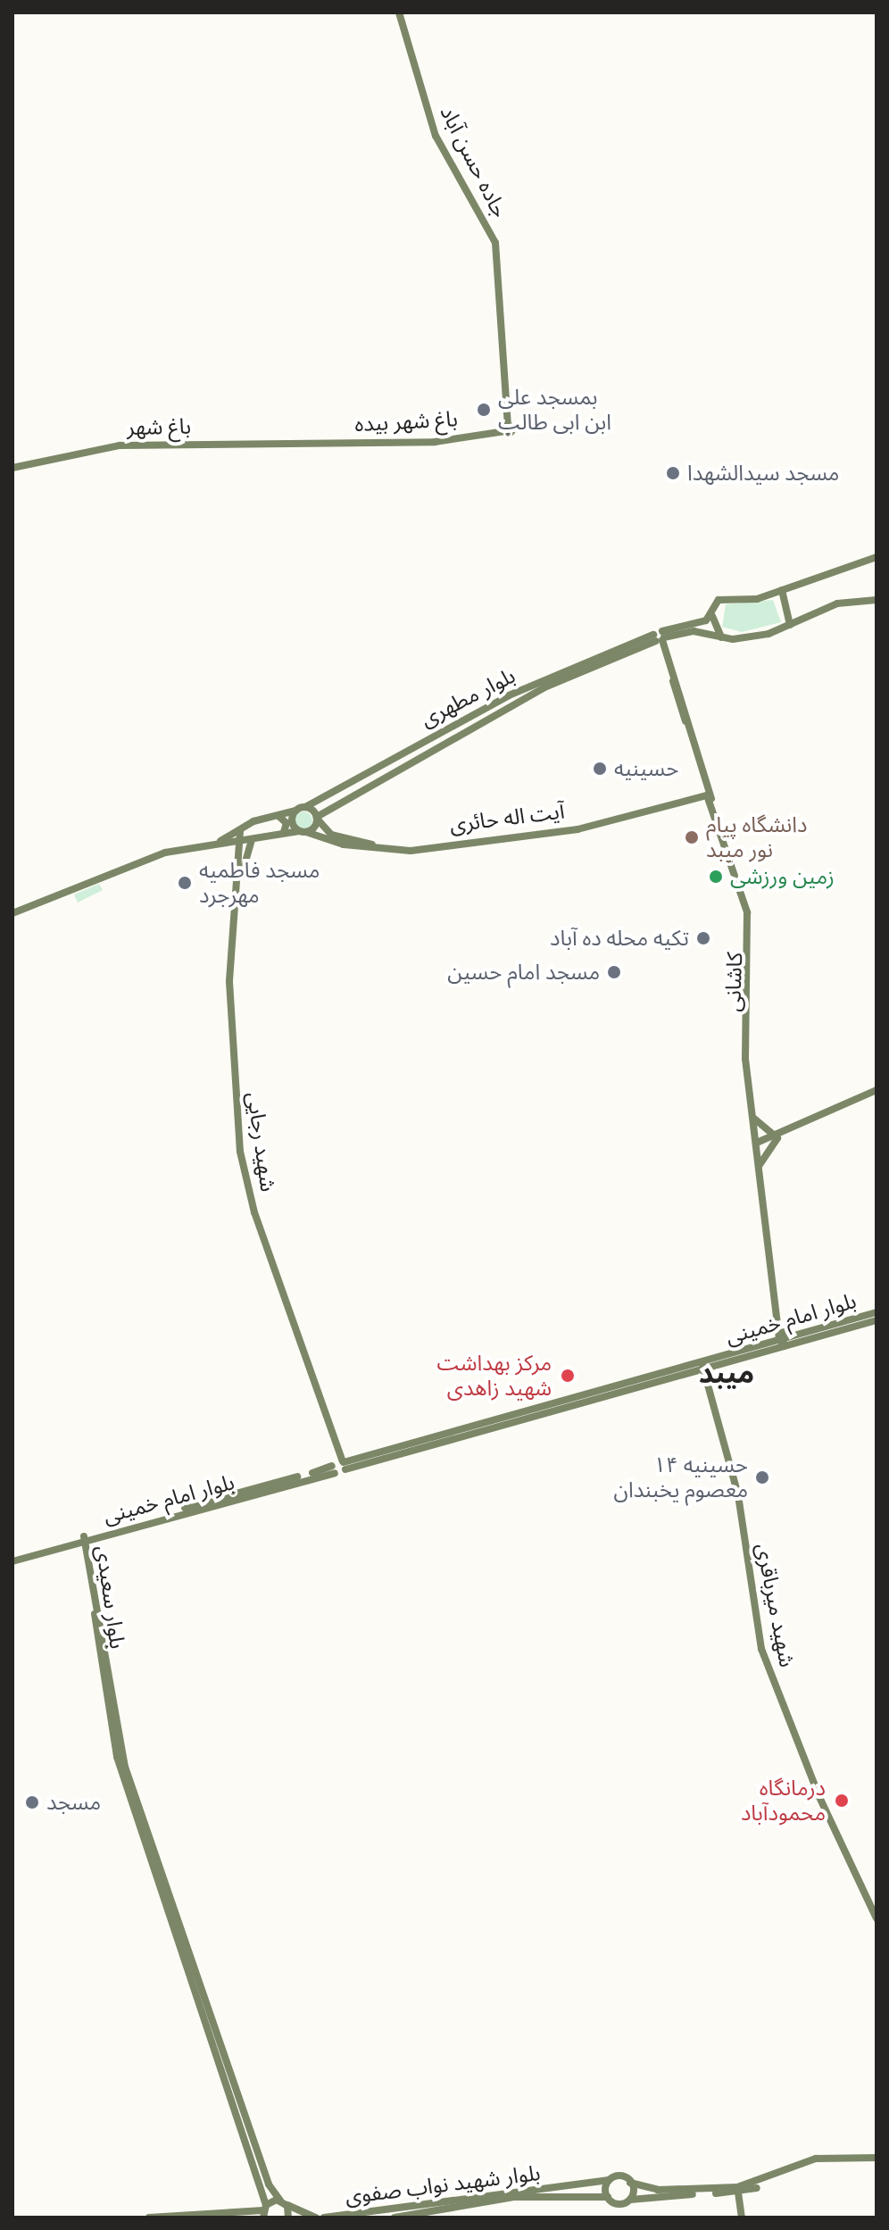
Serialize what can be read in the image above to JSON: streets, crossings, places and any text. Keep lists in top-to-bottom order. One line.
{"streets":{"main road":["جاده حسن آباد","باغ شهر بیده","باغ شهر","بلوار مطهری","آیت اله حائری","کاشانی","شهید رجایی","بلوار امام خمینی","بلوار سعیدی","شهید میرباقری","بلوار شهید نواب صفوی"]},"crossings":[["جاده حسن آباد","باغ شهر بیده"],["باغ شهر بیده","باغ شهر"],["بلوار مطهری","آیت اله حائری"],["بلوار مطهری","کاشانی"],["آیت اله حائری","کاشانی"],["کاشانی","بلوار امام خمینی"],["بلوار امام خمینی","بلوار سعیدی"],["بلوار سعیدی","بلوار شهید نواب صفوی"]],"districts":["میبد"],"places":["بمسجد علی ابن ابی طالب","مسجد سیدالشهدا","حسینیه","دانشگاه پیام نور میبد","زمین ورزشی","مسجد فاطمیه مهرجرد","تکیه محله ده آباد","مسجد امام حسین","مرکز بهداشت شهید زاهدی","حسینیه ۱۴ معصوم یخبندان","درمانگاه محمودآباد","مسجد"]}
